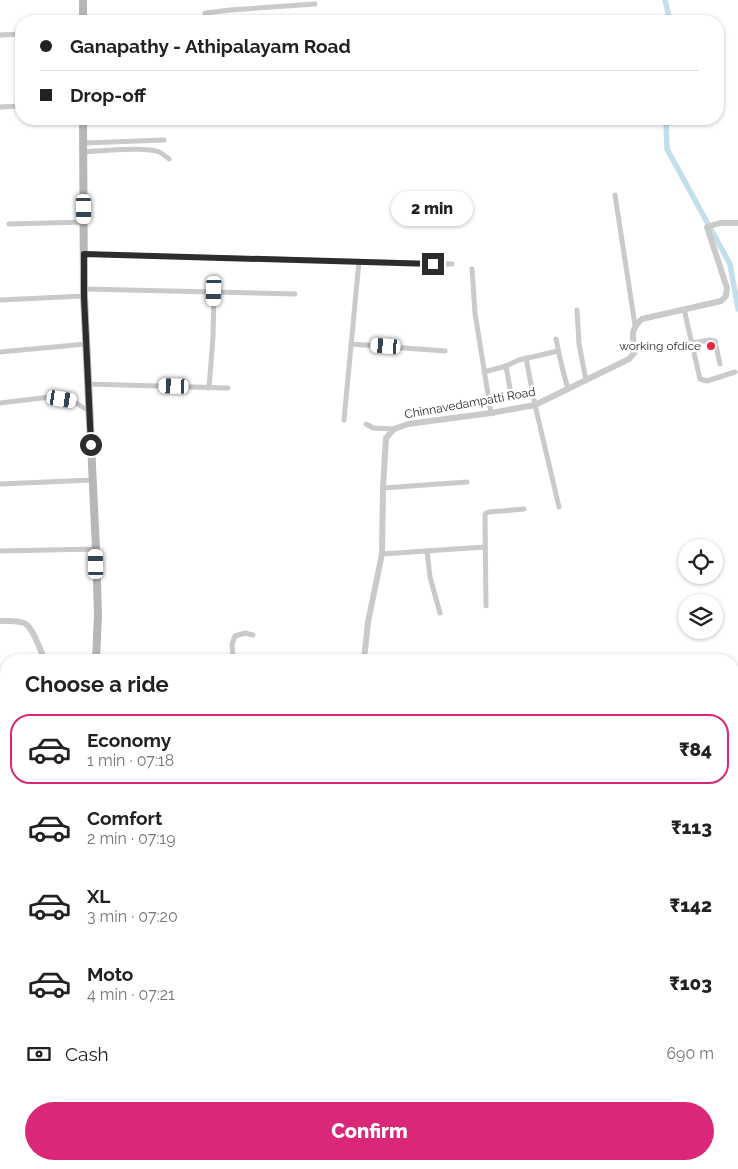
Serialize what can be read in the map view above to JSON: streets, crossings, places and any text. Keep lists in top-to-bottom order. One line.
{"streets":{"street":["Chinnavedampatti Road"]},"places":["working ofdice"],"page":{"banner":["Ganapathy - Athipalayam Road","Drop-off"],"bubble":"2 min","heading":"Choose a ride","list":[{"name":"Economy","note":"1 min · 07:18","value":"₹84"},{"name":"Comfort","note":"2 min · 07:19","value":"₹113"},{"name":"XL","note":"3 min · 07:20","value":"₹142"},{"name":"Moto","note":"4 min · 07:21","value":"₹103"}],"pay":["Cash","690 m"],"buttons":"Confirm"}}
